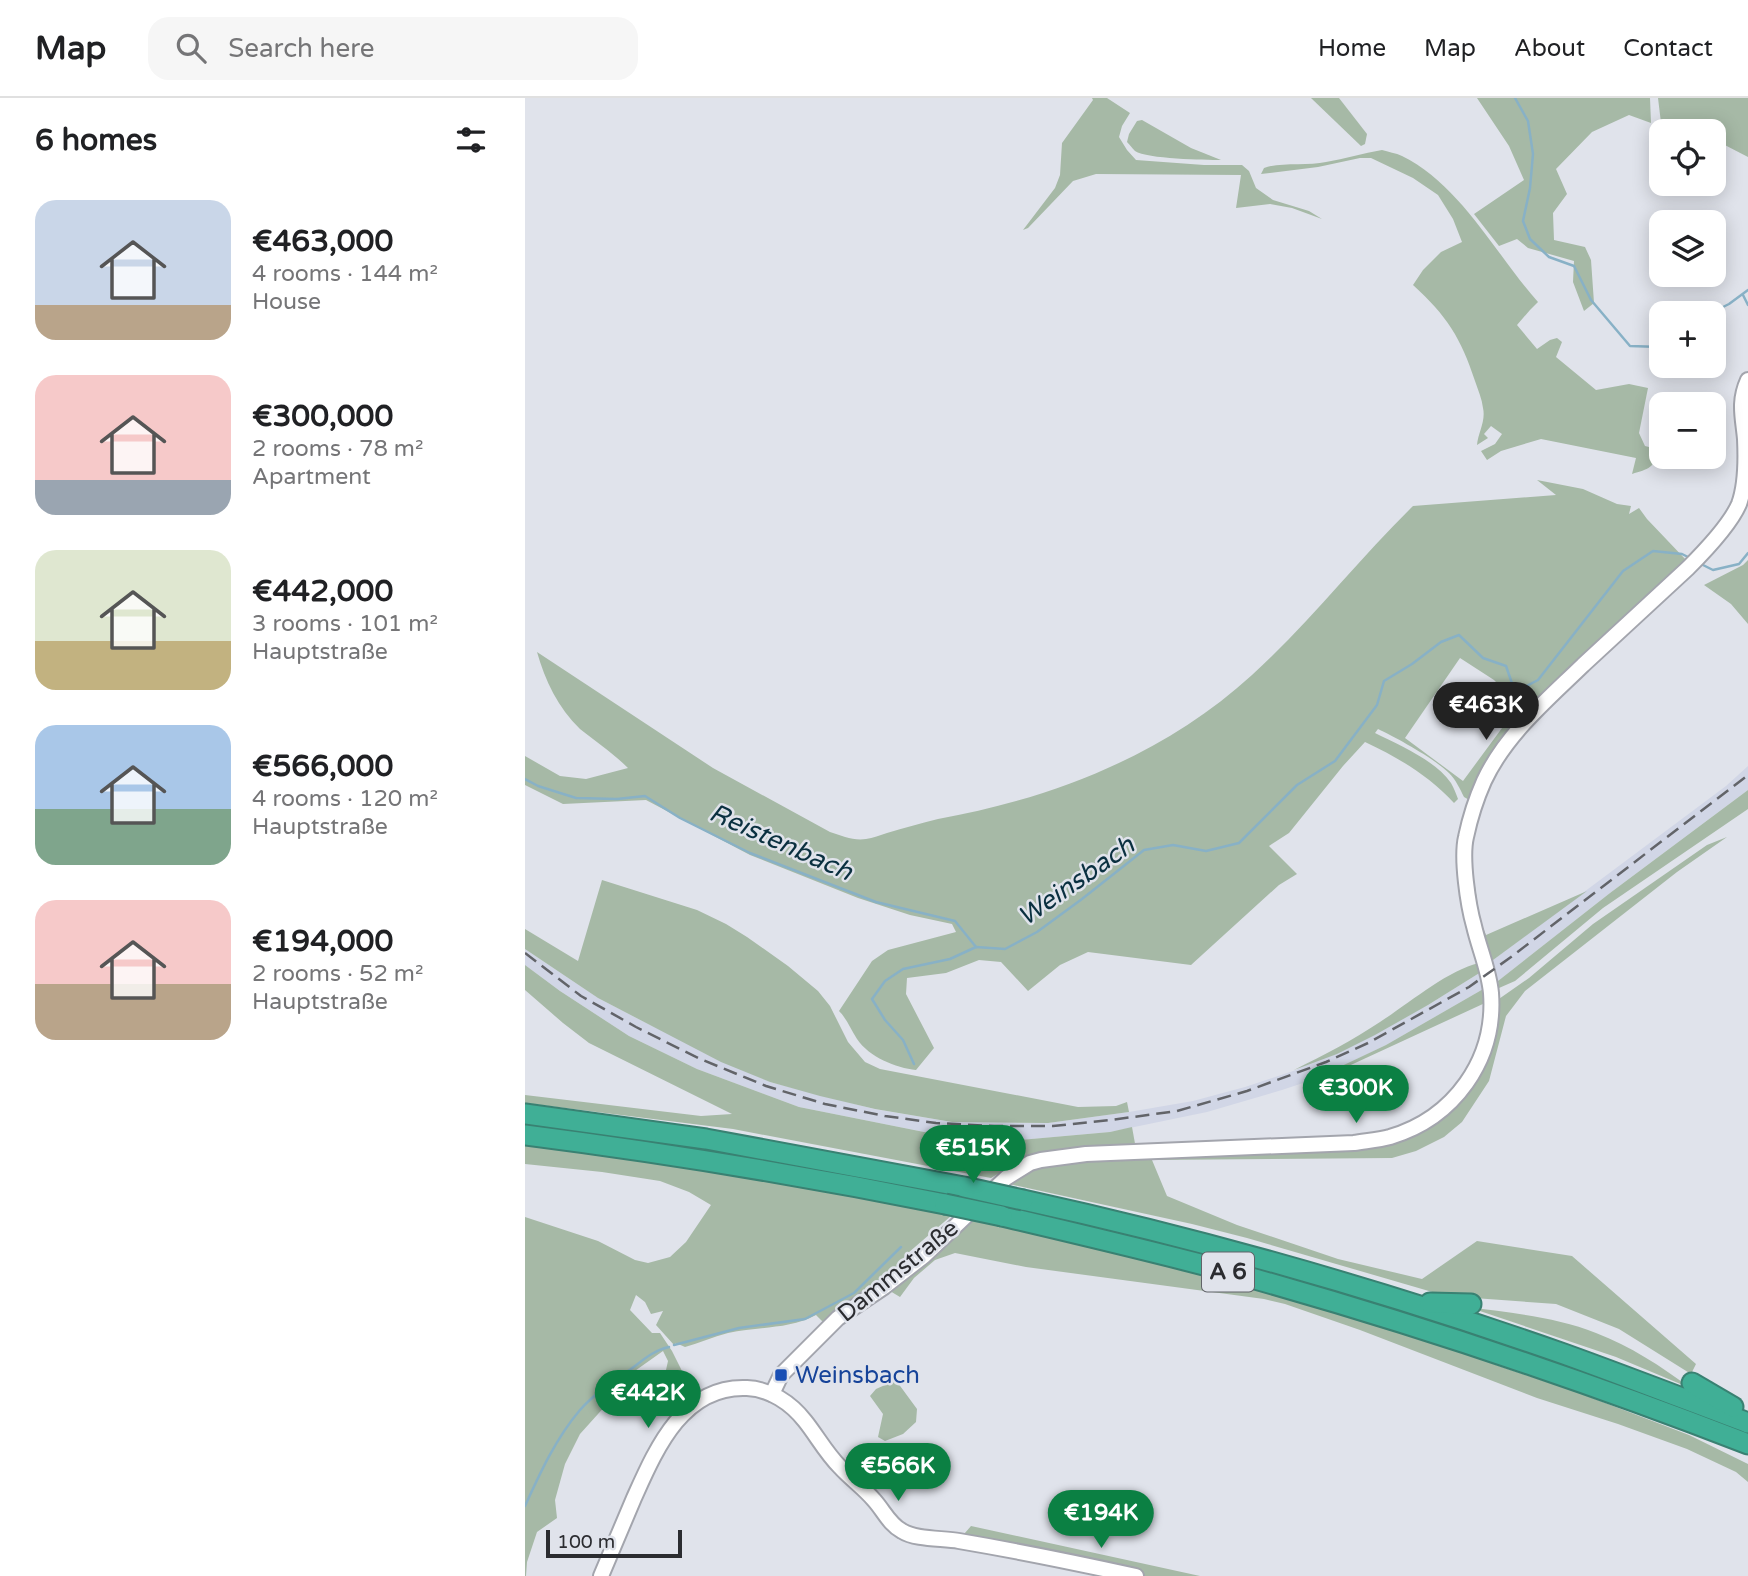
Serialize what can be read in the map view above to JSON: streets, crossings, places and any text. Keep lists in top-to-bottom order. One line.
{"streets":{"highway":["A 6"],"street":["Dammstraße"]},"water":["Reistenbach","Weinsbach"],"places":{"transit":["Weinsbach"]},"scale_bar":"100 m","page":{"header":"Map","search":"Search here","nav":["Home","Map","About","Contact"],"heading":"6 homes","map_buttons":["+","−"],"list":[{"name":"€463,000","note":"4 rooms · 144 m² · House"},{"name":"€300,000","note":"2 rooms · 78 m² · Apartment"},{"name":"€442,000","note":"3 rooms · 101 m² · Hauptstraße"},{"name":"€566,000","note":"4 rooms · 120 m² · Hauptstraße"},{"name":"€194,000","note":"2 rooms · 52 m² · Hauptstraße"}],"price":["€463K","€300K","€515K","€442K","€566K","€194K"],"scale":"100 m"}}
